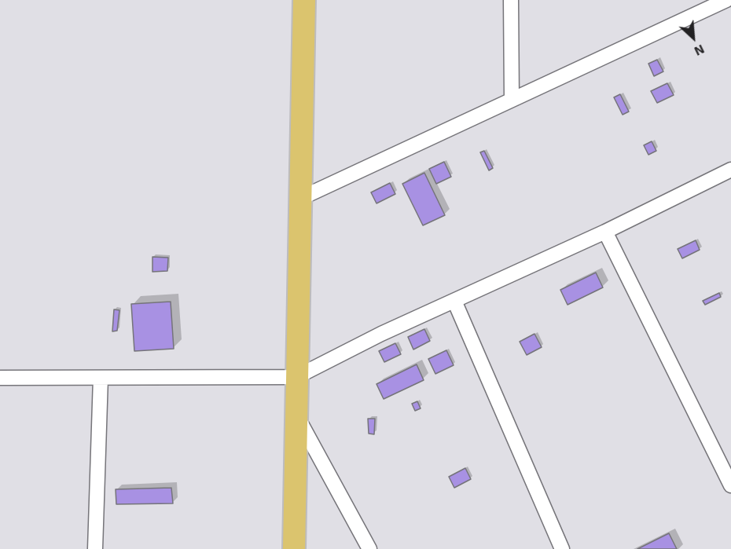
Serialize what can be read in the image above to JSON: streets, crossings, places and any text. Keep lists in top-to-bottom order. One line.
{"north":"bottom right"}
